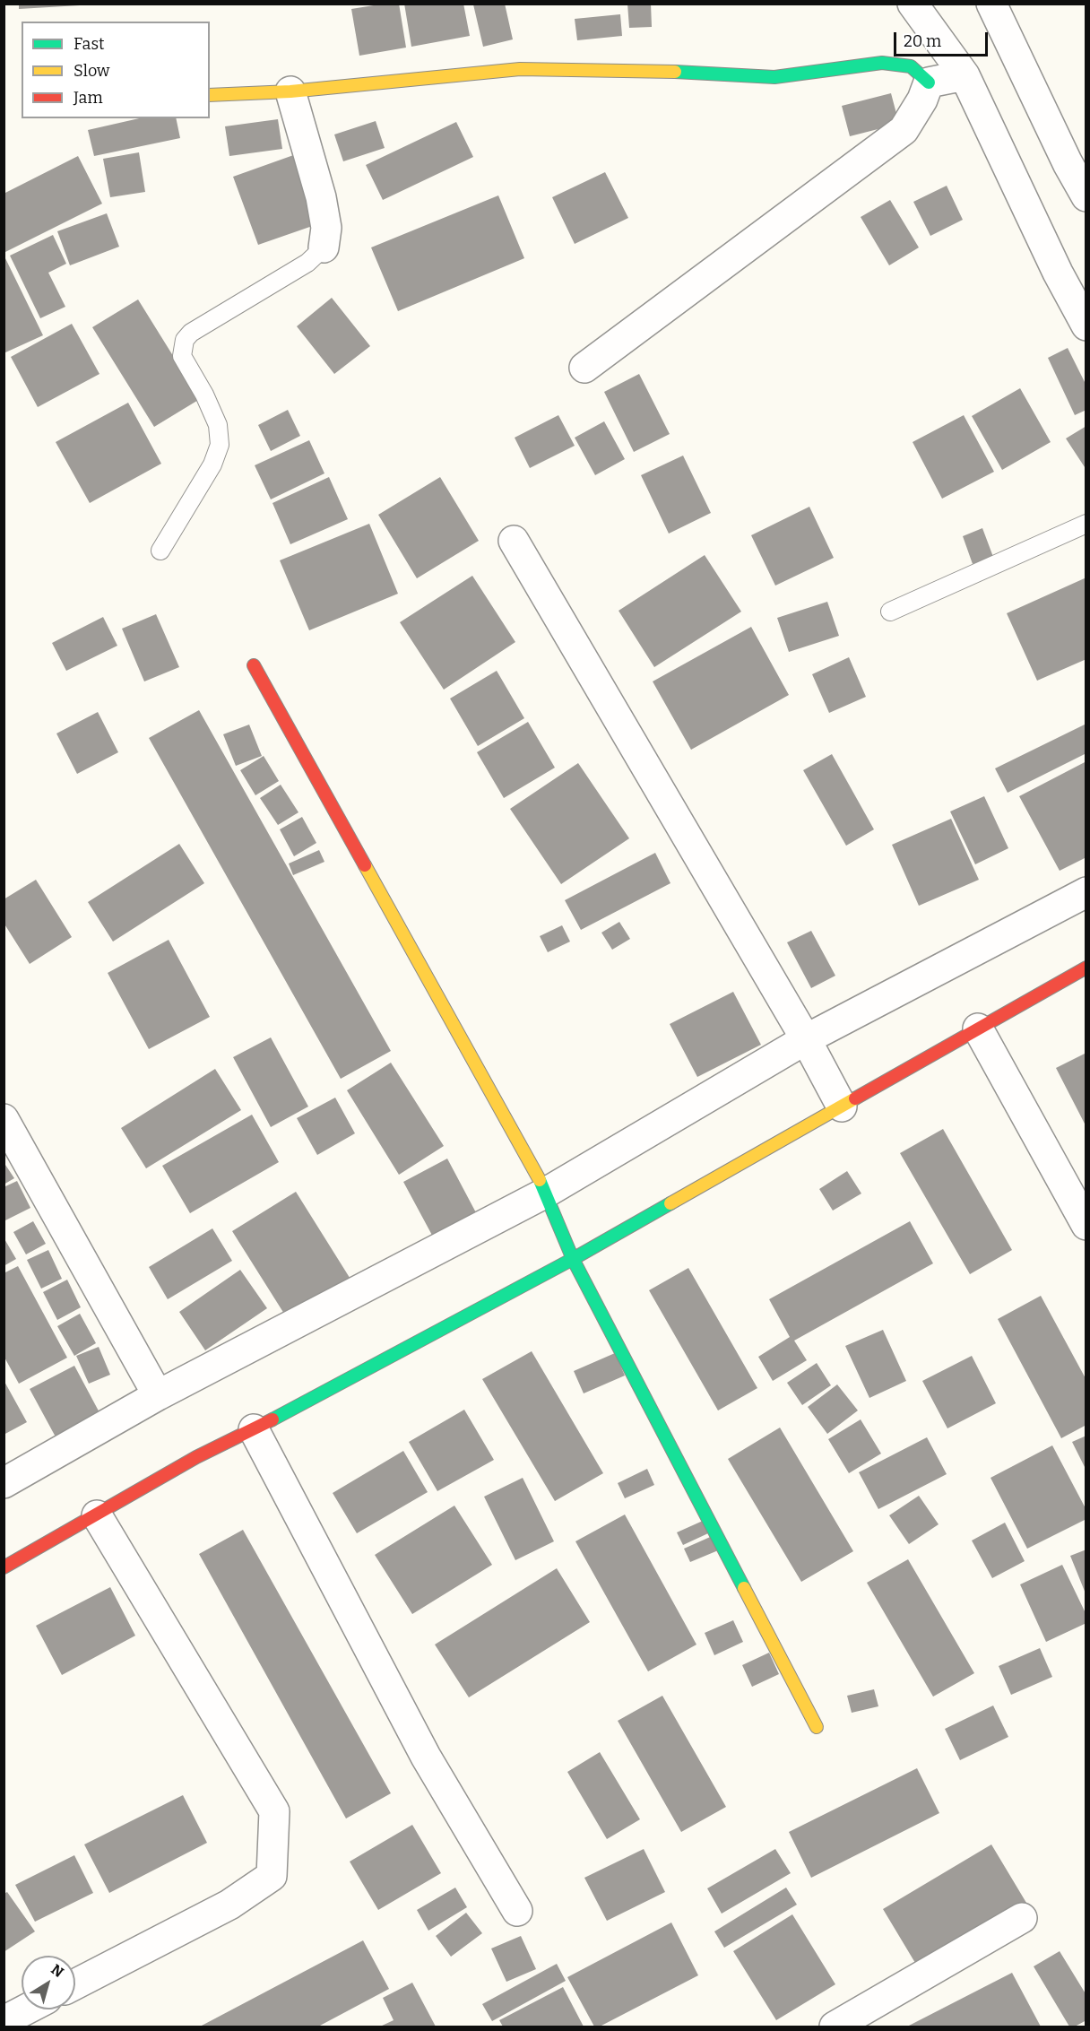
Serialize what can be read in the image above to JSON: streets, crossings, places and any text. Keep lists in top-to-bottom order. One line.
{"legend":["Fast","Slow","Jam"],"scale_bar":"20 m","north":"top right"}
